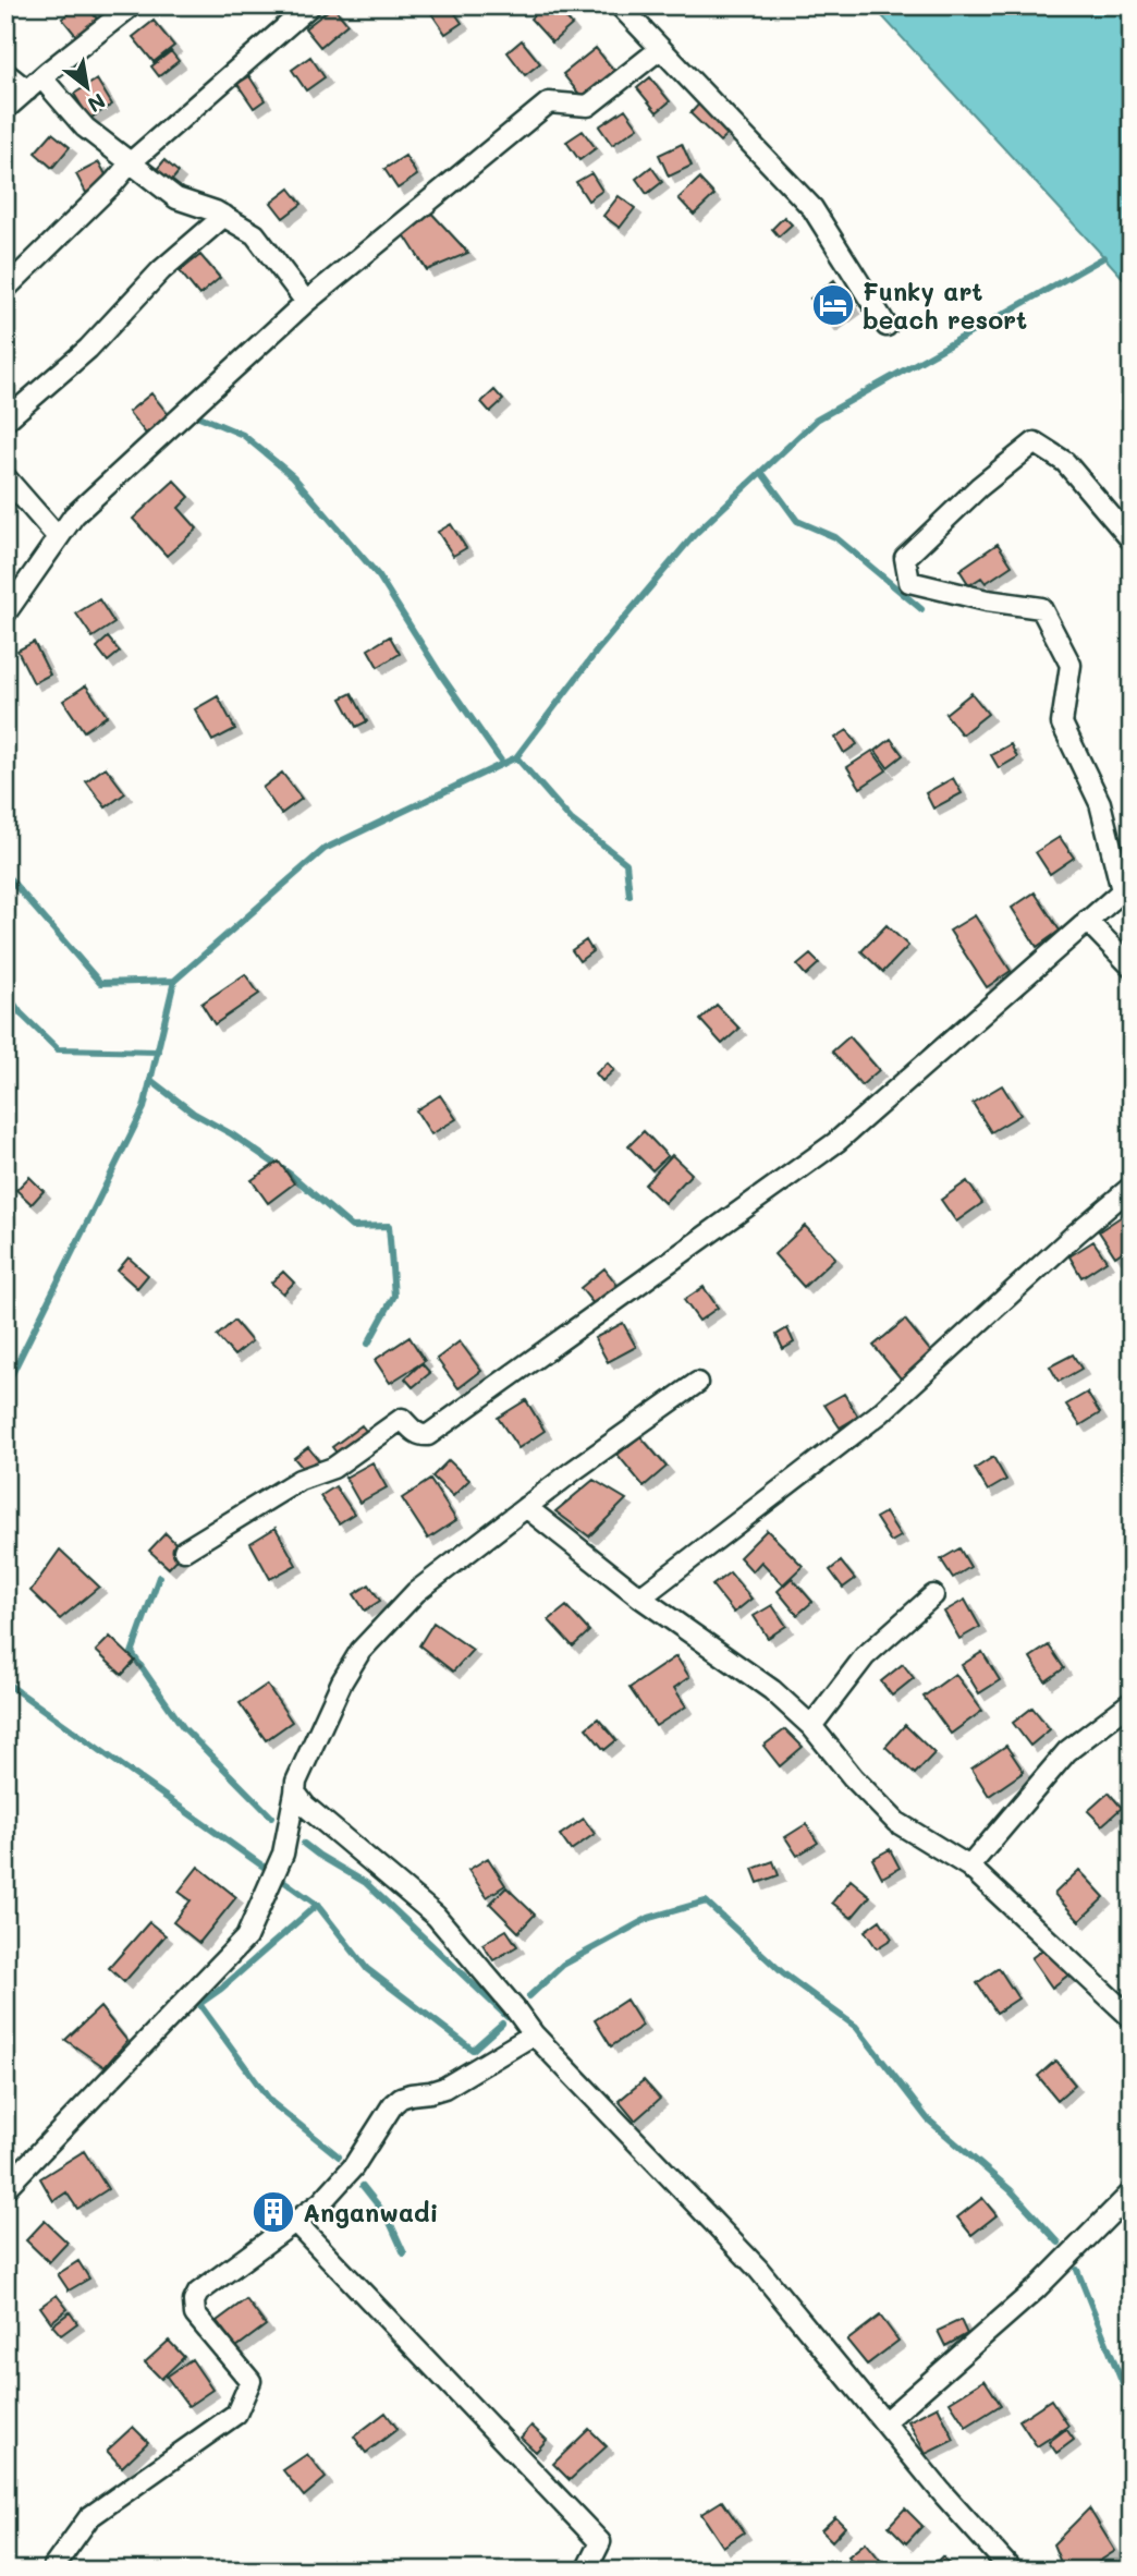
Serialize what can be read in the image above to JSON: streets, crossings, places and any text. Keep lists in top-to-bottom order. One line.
{"places":{"hotel":["Funky art beach resort"],"building":["Anganwadi"]},"north":"bottom right"}
